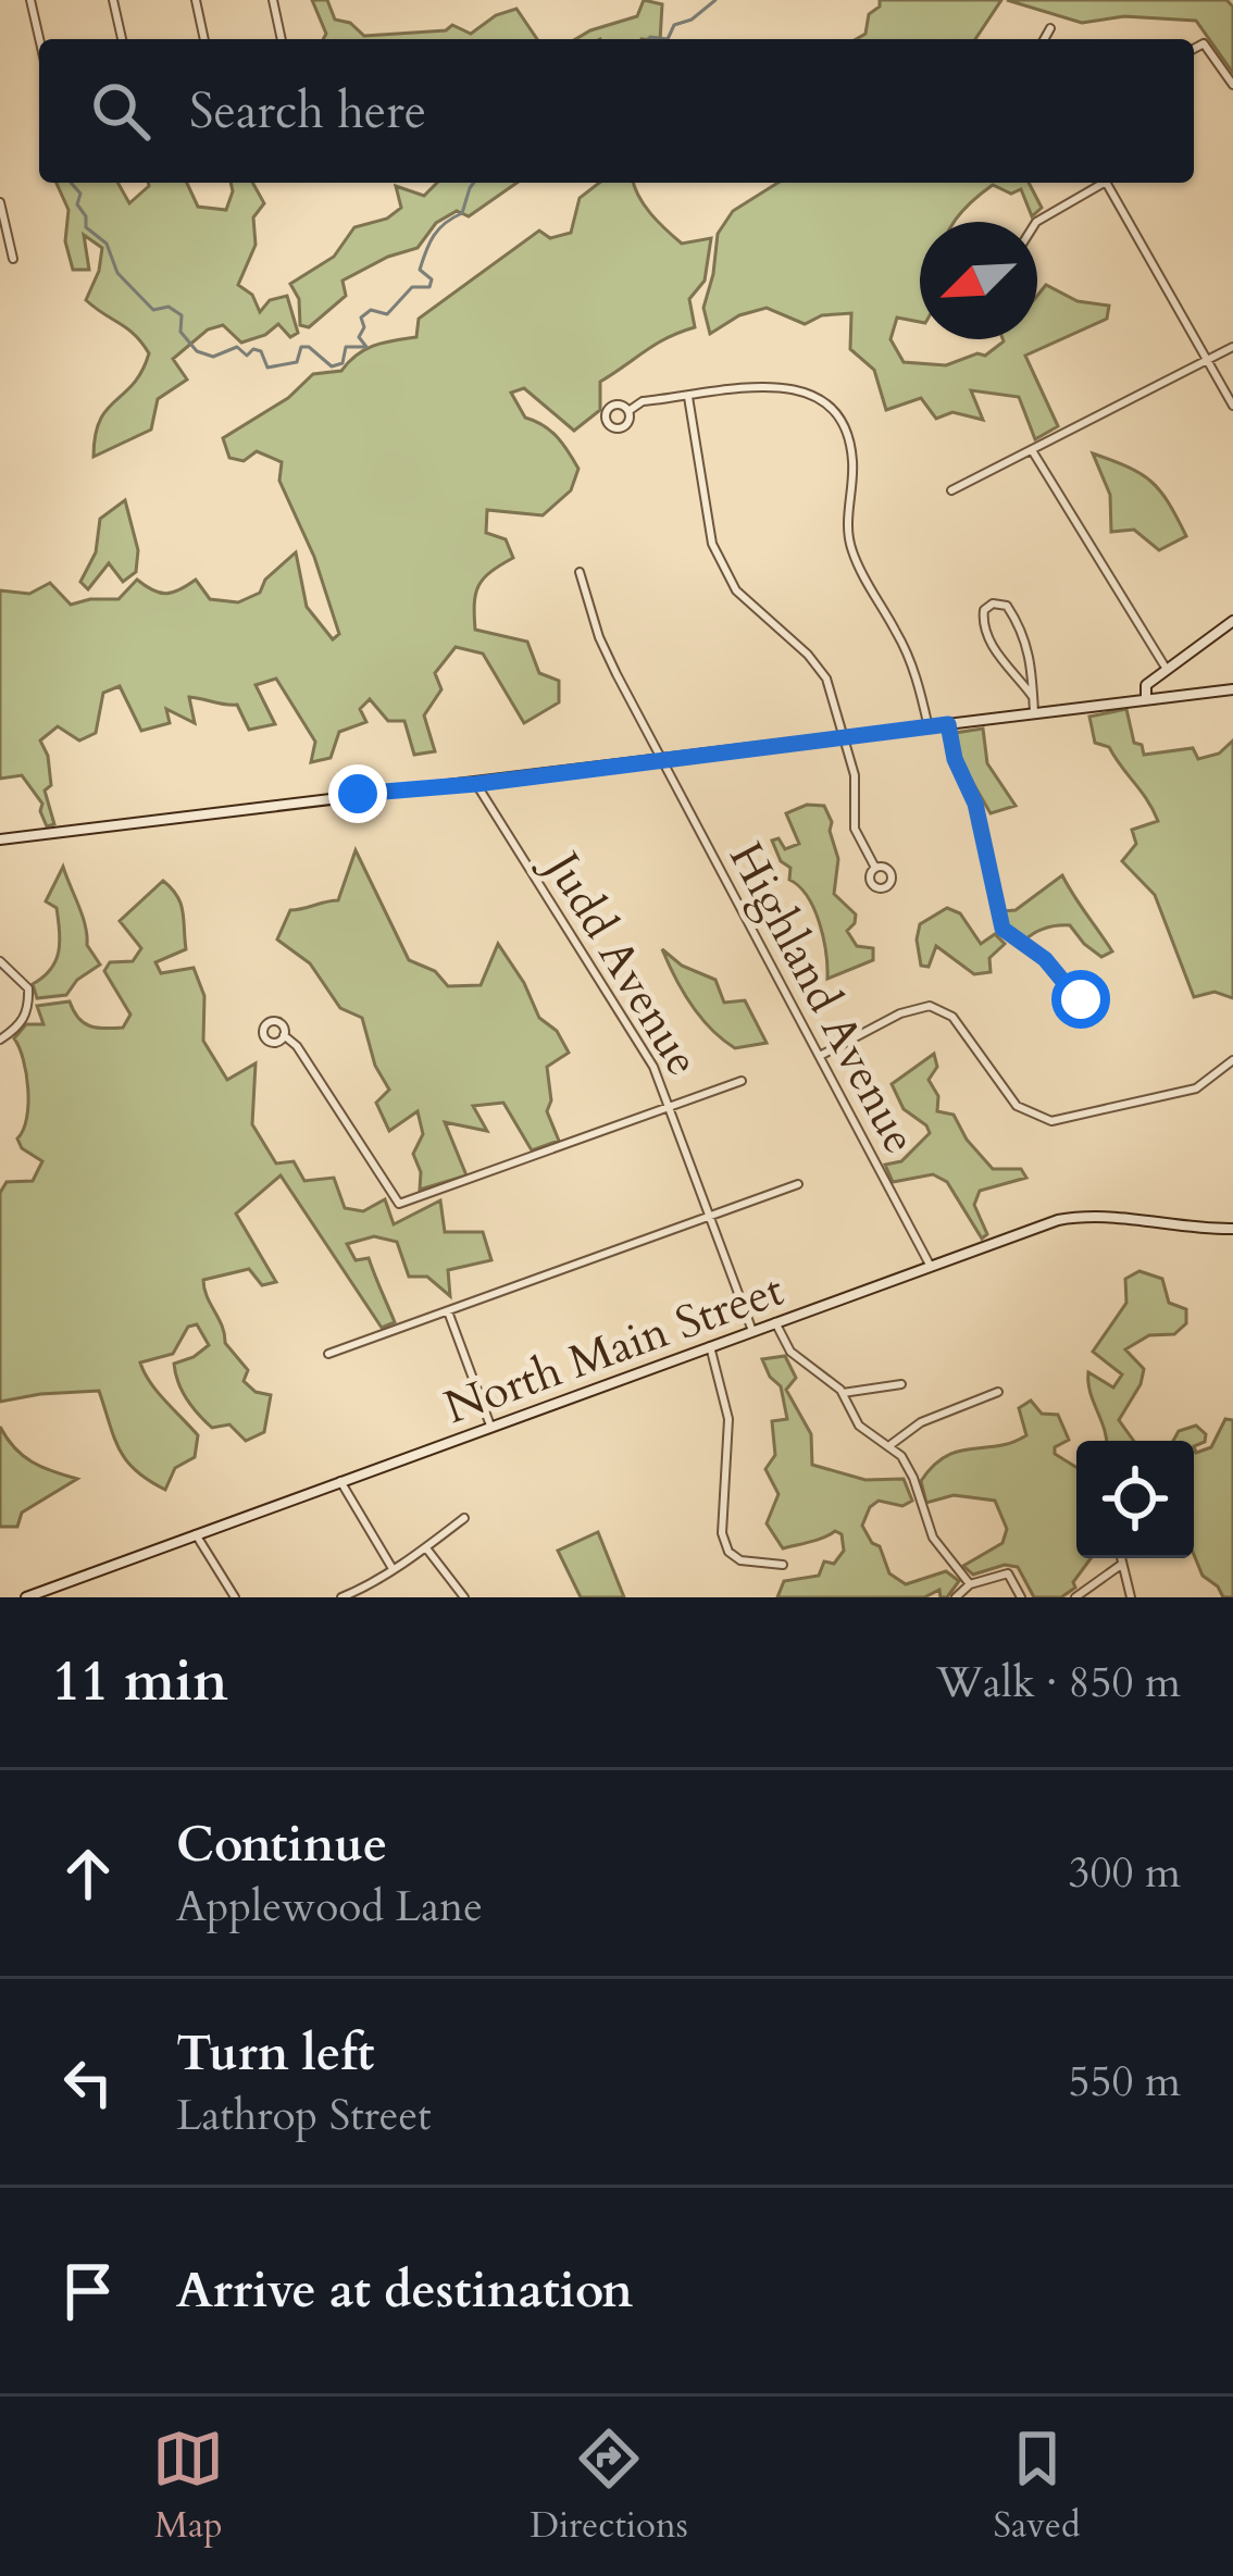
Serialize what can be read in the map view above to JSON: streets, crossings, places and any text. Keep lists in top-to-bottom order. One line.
{"streets":{"street":["Judd Avenue","Highland Avenue","North Main Street"]},"crossings":[["Judd Avenue","North Main Street"],["Highland Avenue","North Main Street"]],"north":"bottom left","page":{"search":"Search here","heading":["11 min","Walk · 850 m"],"list":[["Continue","Applewood Lane","300 m"],["Turn left","Lathrop Street","550 m"],"Arrive at destination"],"nav":["Map","Directions","Saved"]}}
